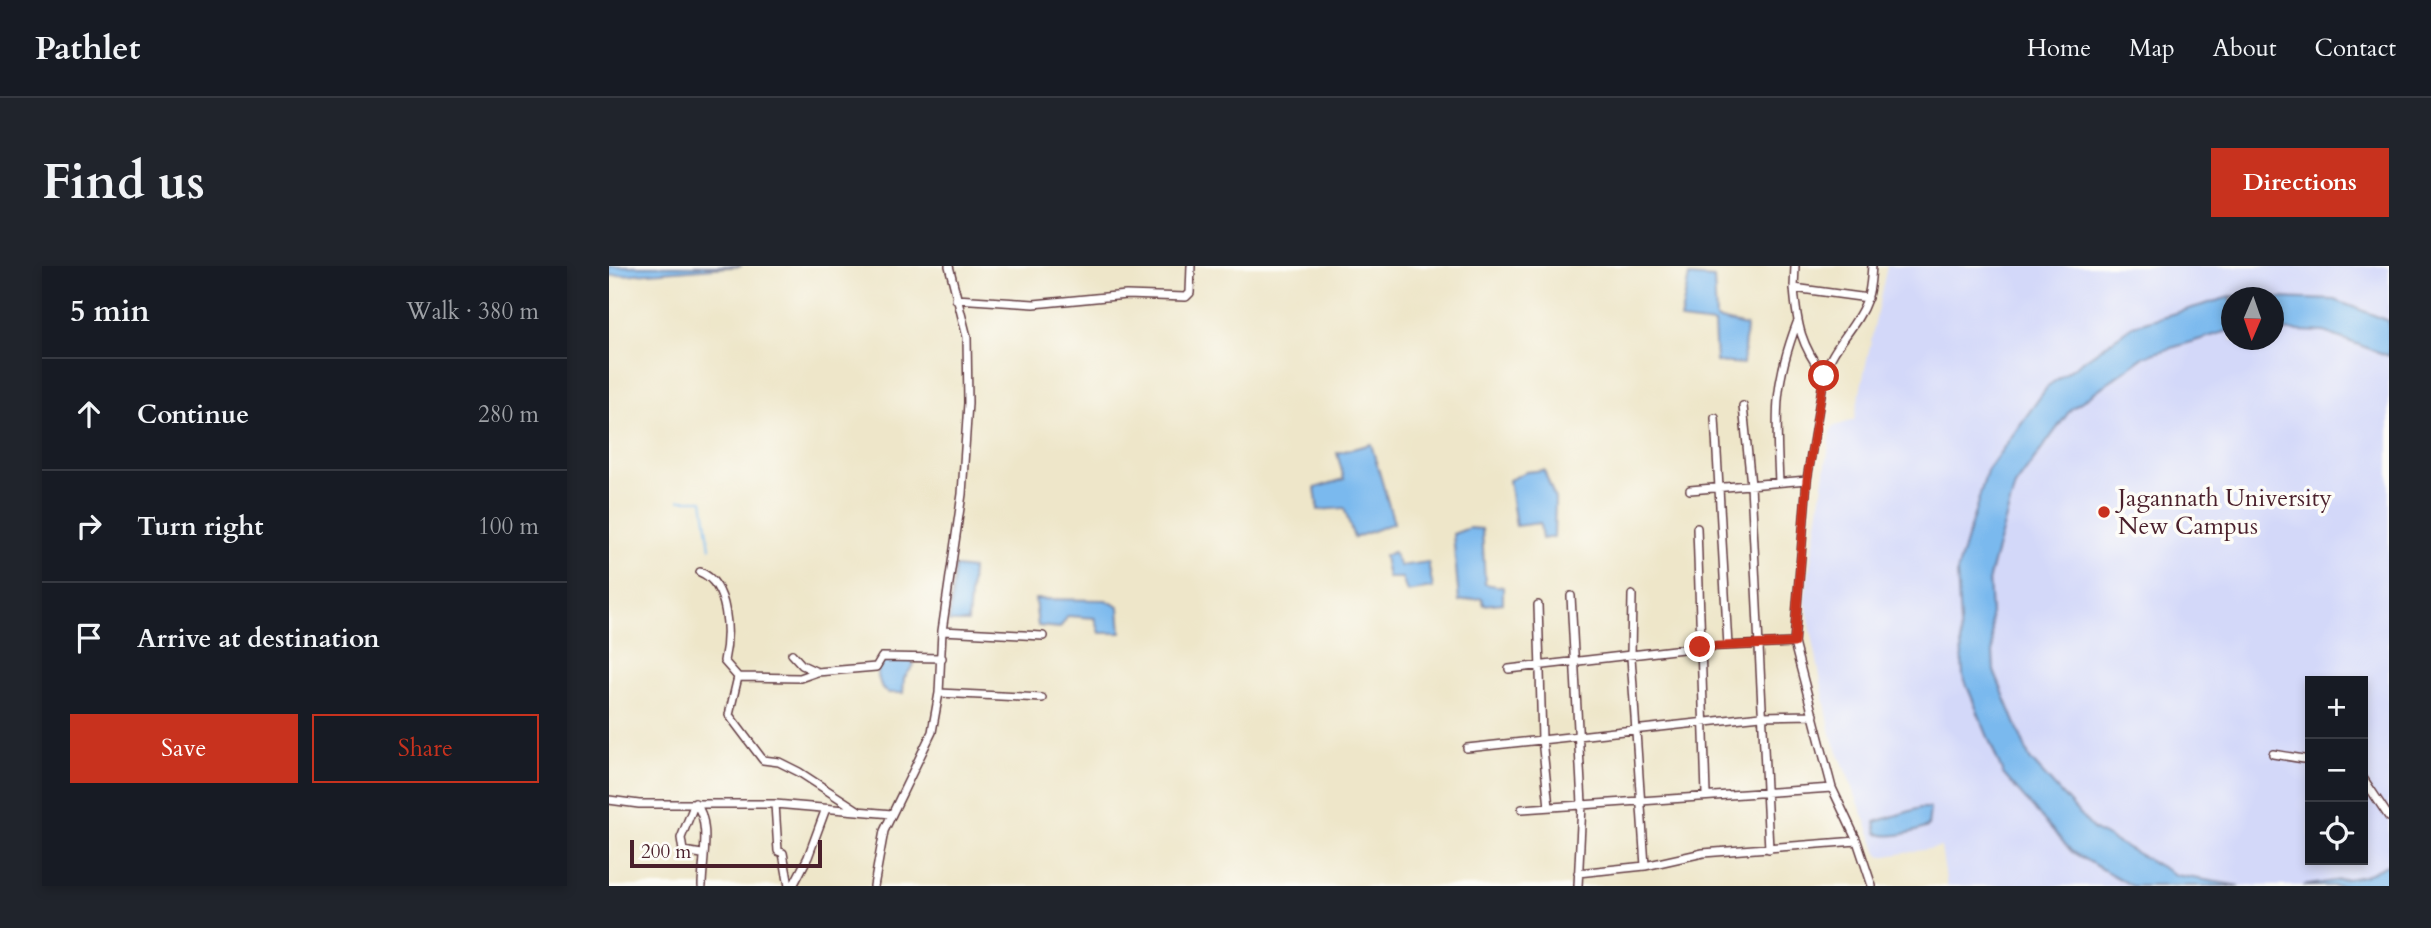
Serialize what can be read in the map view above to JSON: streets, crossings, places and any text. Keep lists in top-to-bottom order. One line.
{"places":["Jagannath University New Campus"],"scale_bar":"200 m","north":"bottom","page":{"header":"Pathlet","nav":["Home","Map","About","Contact"],"buttons":["Directions",["Save","Share"]],"title":"Find us","heading":["5 min","Walk · 380 m"],"list":[["Continue","280 m"],["Turn right","100 m"],"Arrive at destination"],"map_buttons":["+","−"],"scale":"200 m"}}
